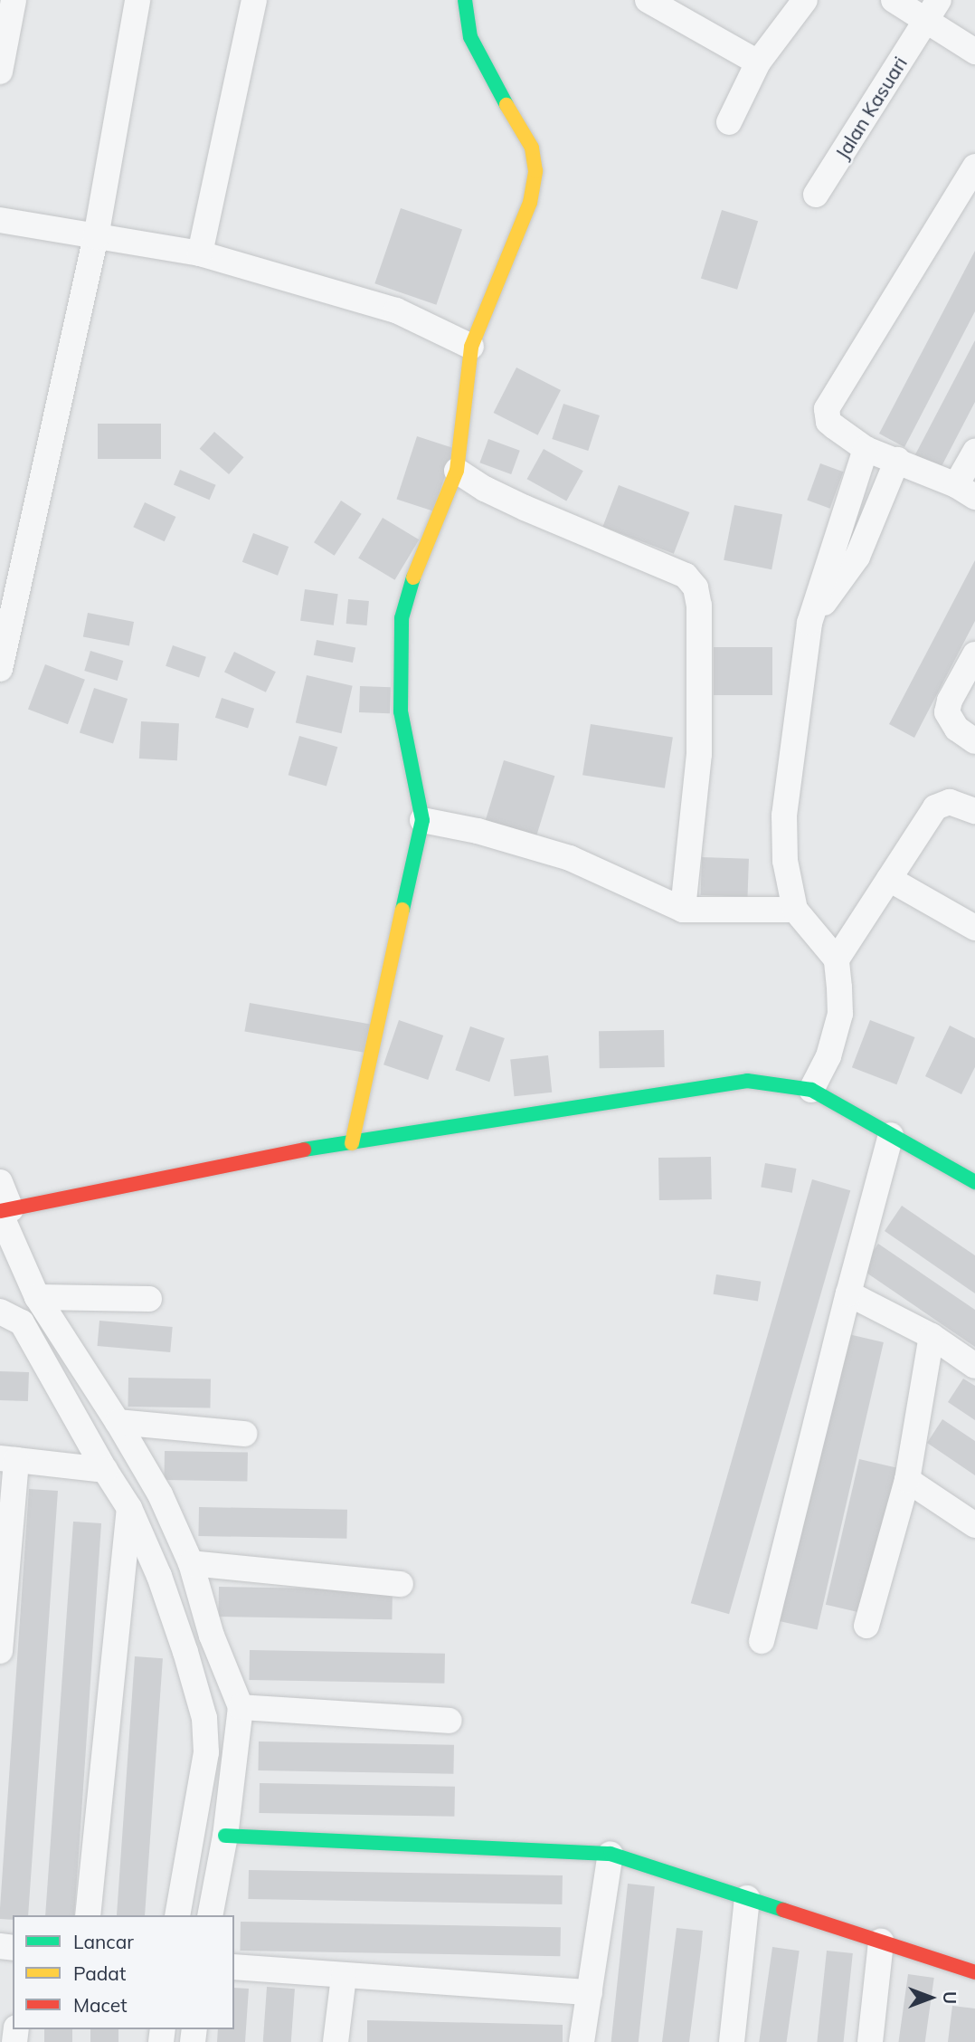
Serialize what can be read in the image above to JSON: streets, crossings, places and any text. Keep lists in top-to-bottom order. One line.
{"streets":{"street":["Jalan Kasuari"]},"legend":["Lancar","Padat","Macet"],"north":"right"}
